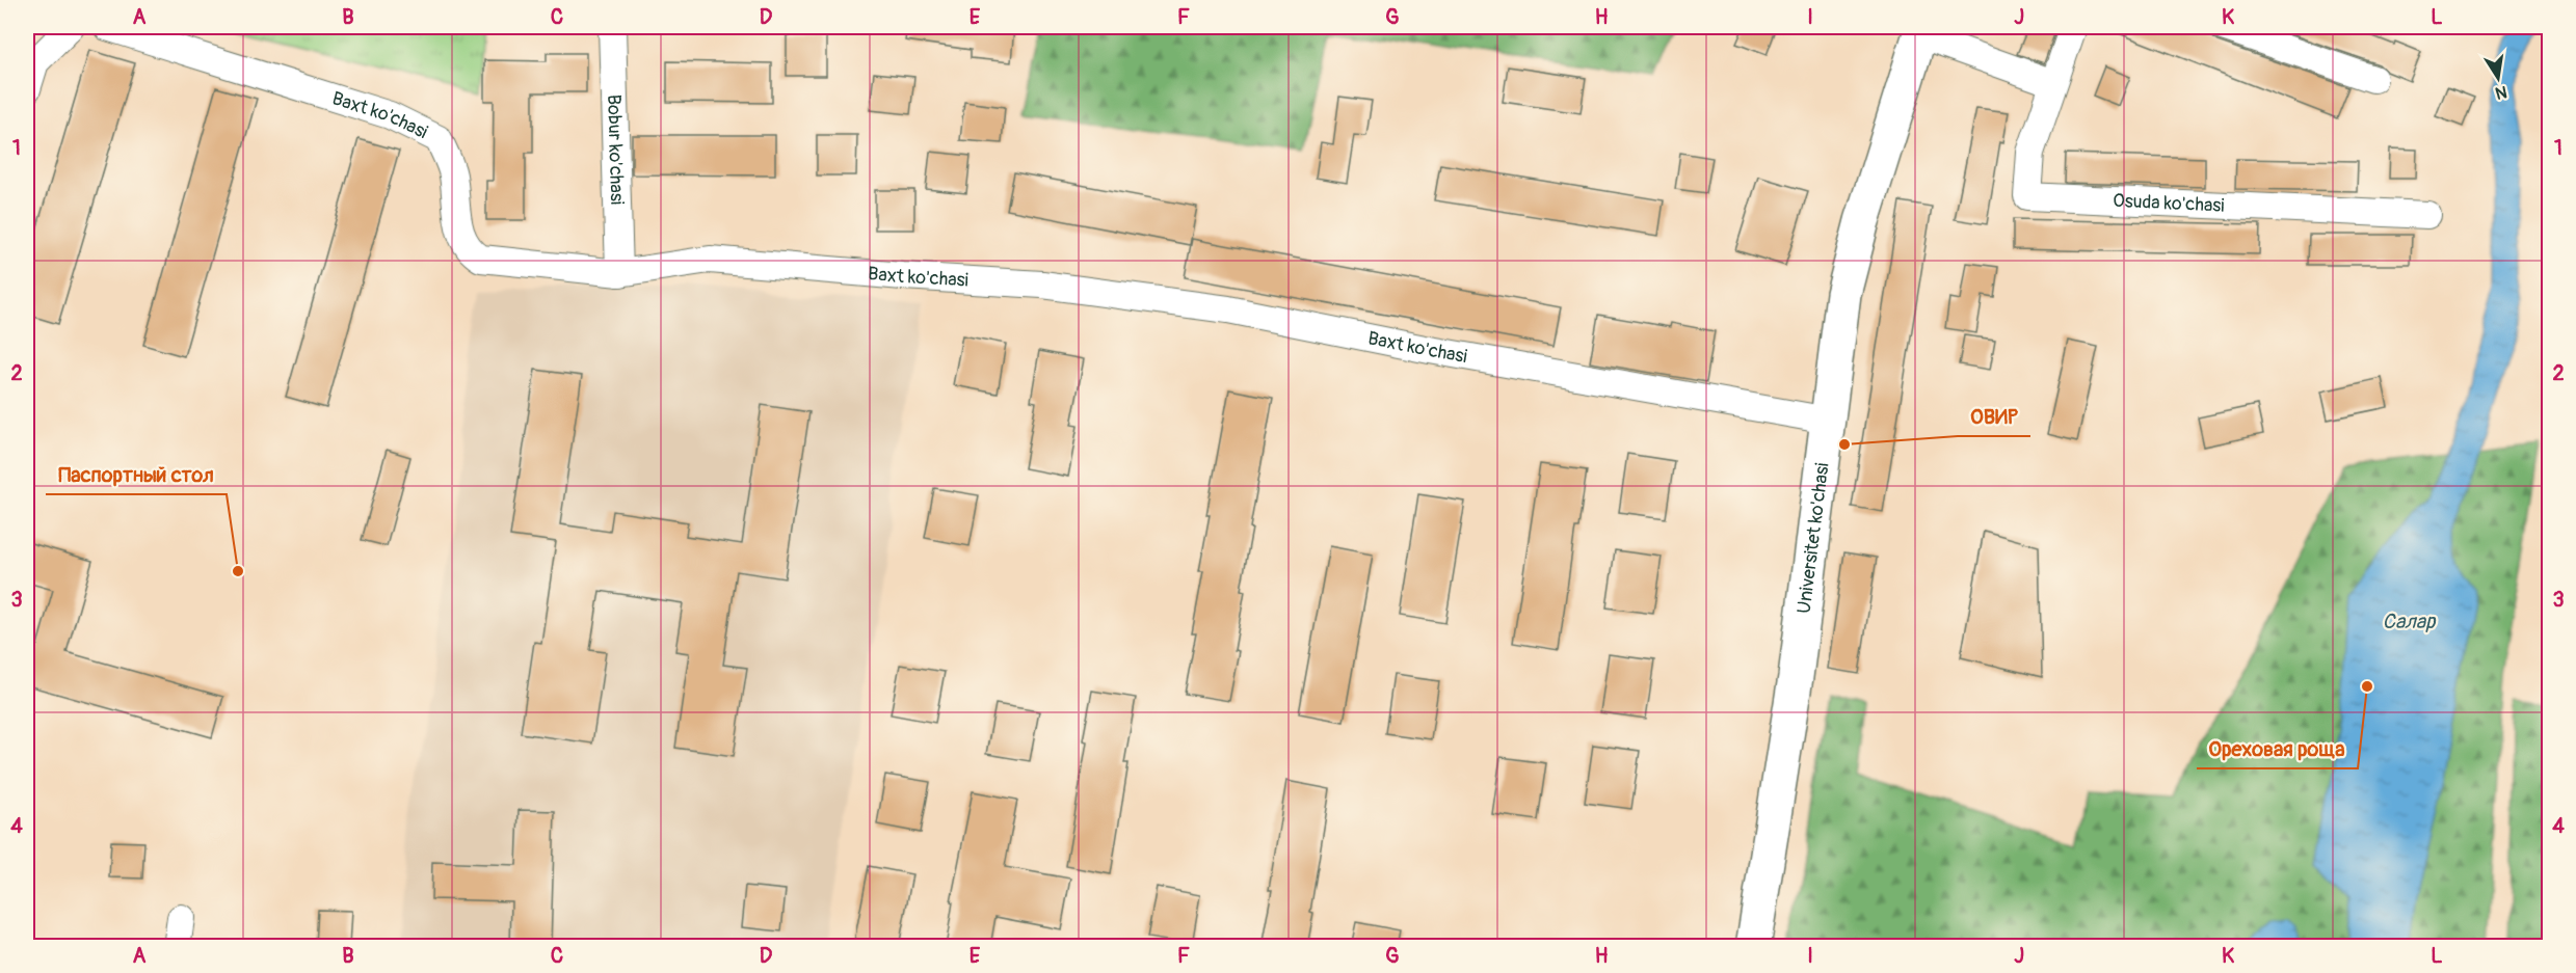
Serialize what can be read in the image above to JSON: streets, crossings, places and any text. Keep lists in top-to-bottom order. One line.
{"streets":{"main road":["Universitet ko'chasi"],"street":["Baxt ko'chasi","Bobur ko'chasi","Osuda ko'chasi"]},"crossings":[["Baxt ko'chasi","Bobur ko'chasi"],["Baxt ko'chasi","Universitet ko'chasi"]],"water":["Салар"],"places":["ОВИР","Паспортный стол","Ореховая роща"],"north":"bottom","grid":{"columns":["A","B","C","D","E","F","G","H","I","J","K","L"],"rows":["1","2","3","4"]}}
